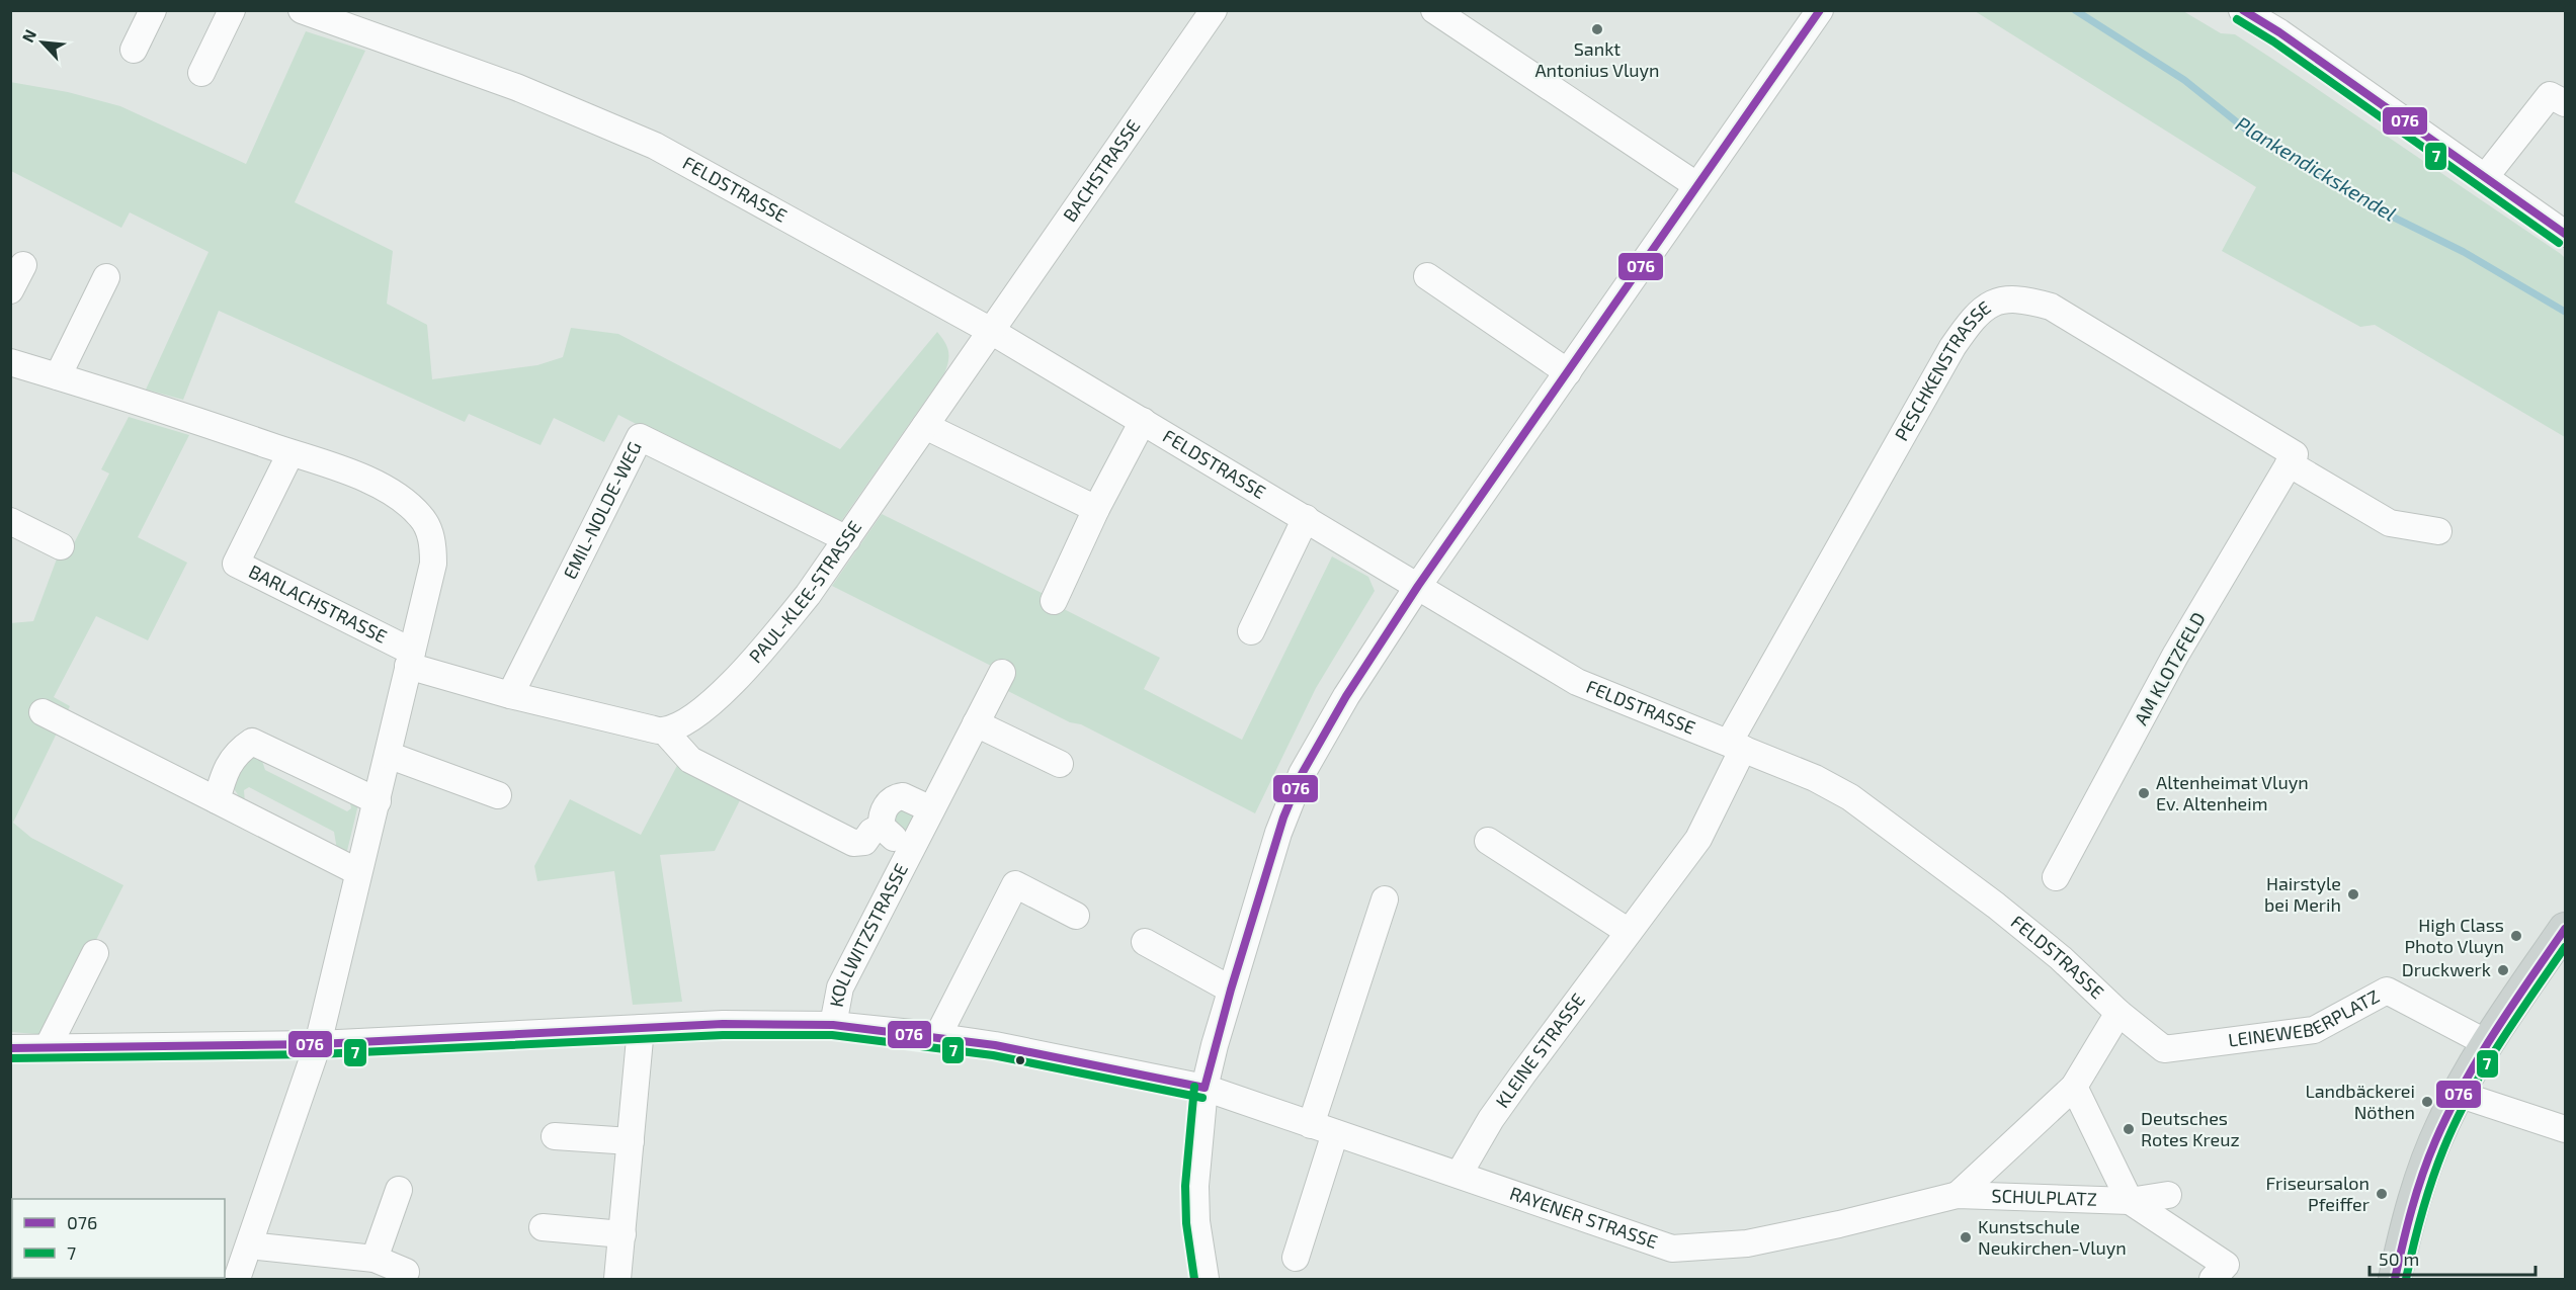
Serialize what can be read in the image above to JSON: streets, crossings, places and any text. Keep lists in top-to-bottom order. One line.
{"streets":{"street":["BACHSTRASSE","FELDSTRASSE","PESCHKENSTRASSE","EMIL-NOLDE-WEG","PAUL-KLEE-STRASSE","BARLACHSTRASSE","AM KLOTZFELD","KOLLWITZSTRASSE","LEINEWEBERPLATZ","KLEINE STRASSE","SCHULPLATZ","RAYENER STRASSE"]},"crossings":[["BACHSTRASSE","FELDSTRASSE"],["BACHSTRASSE","PAUL-KLEE-STRASSE"],["FELDSTRASSE","PESCHKENSTRASSE"],["FELDSTRASSE","PAUL-KLEE-STRASSE"],["FELDSTRASSE","LEINEWEBERPLATZ"],["FELDSTRASSE","KLEINE STRASSE"],["FELDSTRASSE","SCHULPLATZ"],["PESCHKENSTRASSE","AM KLOTZFELD"],["PESCHKENSTRASSE","KLEINE STRASSE"],["EMIL-NOLDE-WEG","PAUL-KLEE-STRASSE"],["BARLACHSTRASSE","RAYENER STRASSE"],["KOLLWITZSTRASSE","RAYENER STRASSE"],["LEINEWEBERPLATZ","SCHULPLATZ"],["KLEINE STRASSE","RAYENER STRASSE"],["SCHULPLATZ","RAYENER STRASSE"]],"water":["Plankendickskendel"],"places":["Sankt Antonius Vluyn","Altenheimat Vluyn Ev. Altenheim","Hairstyle bei Merih","High Class Photo Vluyn","Druckwerk","Landbäckerei Nöthen","Deutsches Rotes Kreuz","Friseursalon Pfeiffer","Kunstschule Neukirchen-Vluyn"],"lines":["transit line 076","transit line 7"],"legend":["076","7"],"scale_bar":"50 m","north":"top left"}
